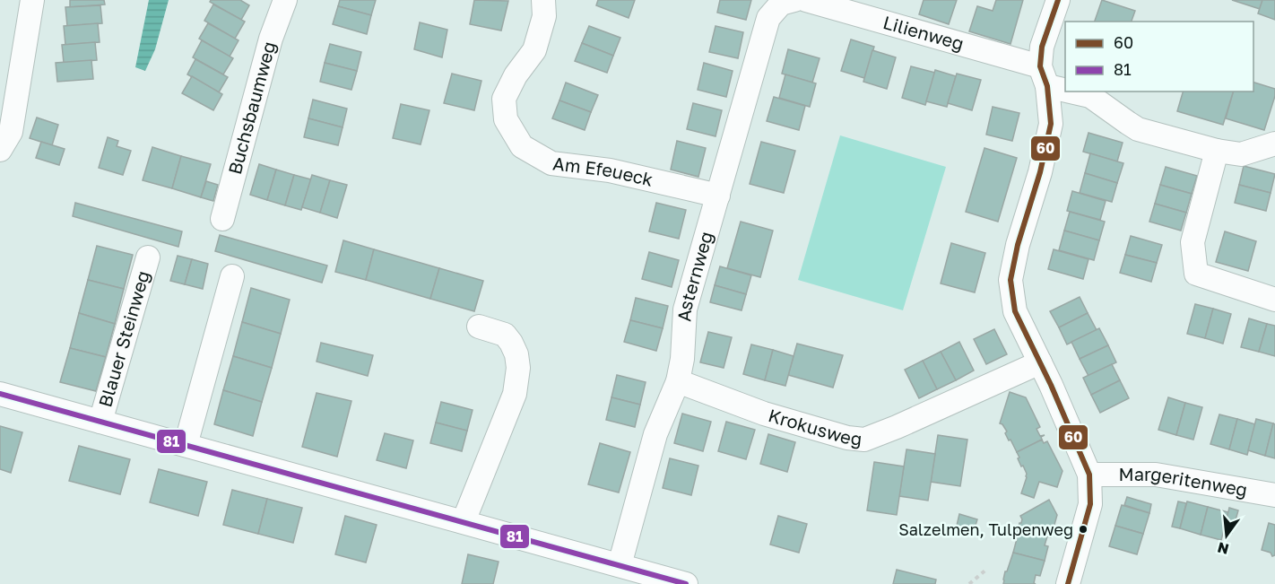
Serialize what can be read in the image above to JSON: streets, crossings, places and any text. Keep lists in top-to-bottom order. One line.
{"streets":{"street":["Lilienweg","Buchsbaumweg","Am Efeueck","Asternweg","Blauer Steinweg","Krokusweg","Margeritenweg"]},"crossings":[["Am Efeueck","Asternweg"],["Asternweg","Blauer Steinweg"],["Asternweg","Krokusweg"]],"places":["Salzelmen, Tulpenweg"],"lines":["transit line 60","transit line 81"],"legend":["60","81"],"north":"bottom"}
